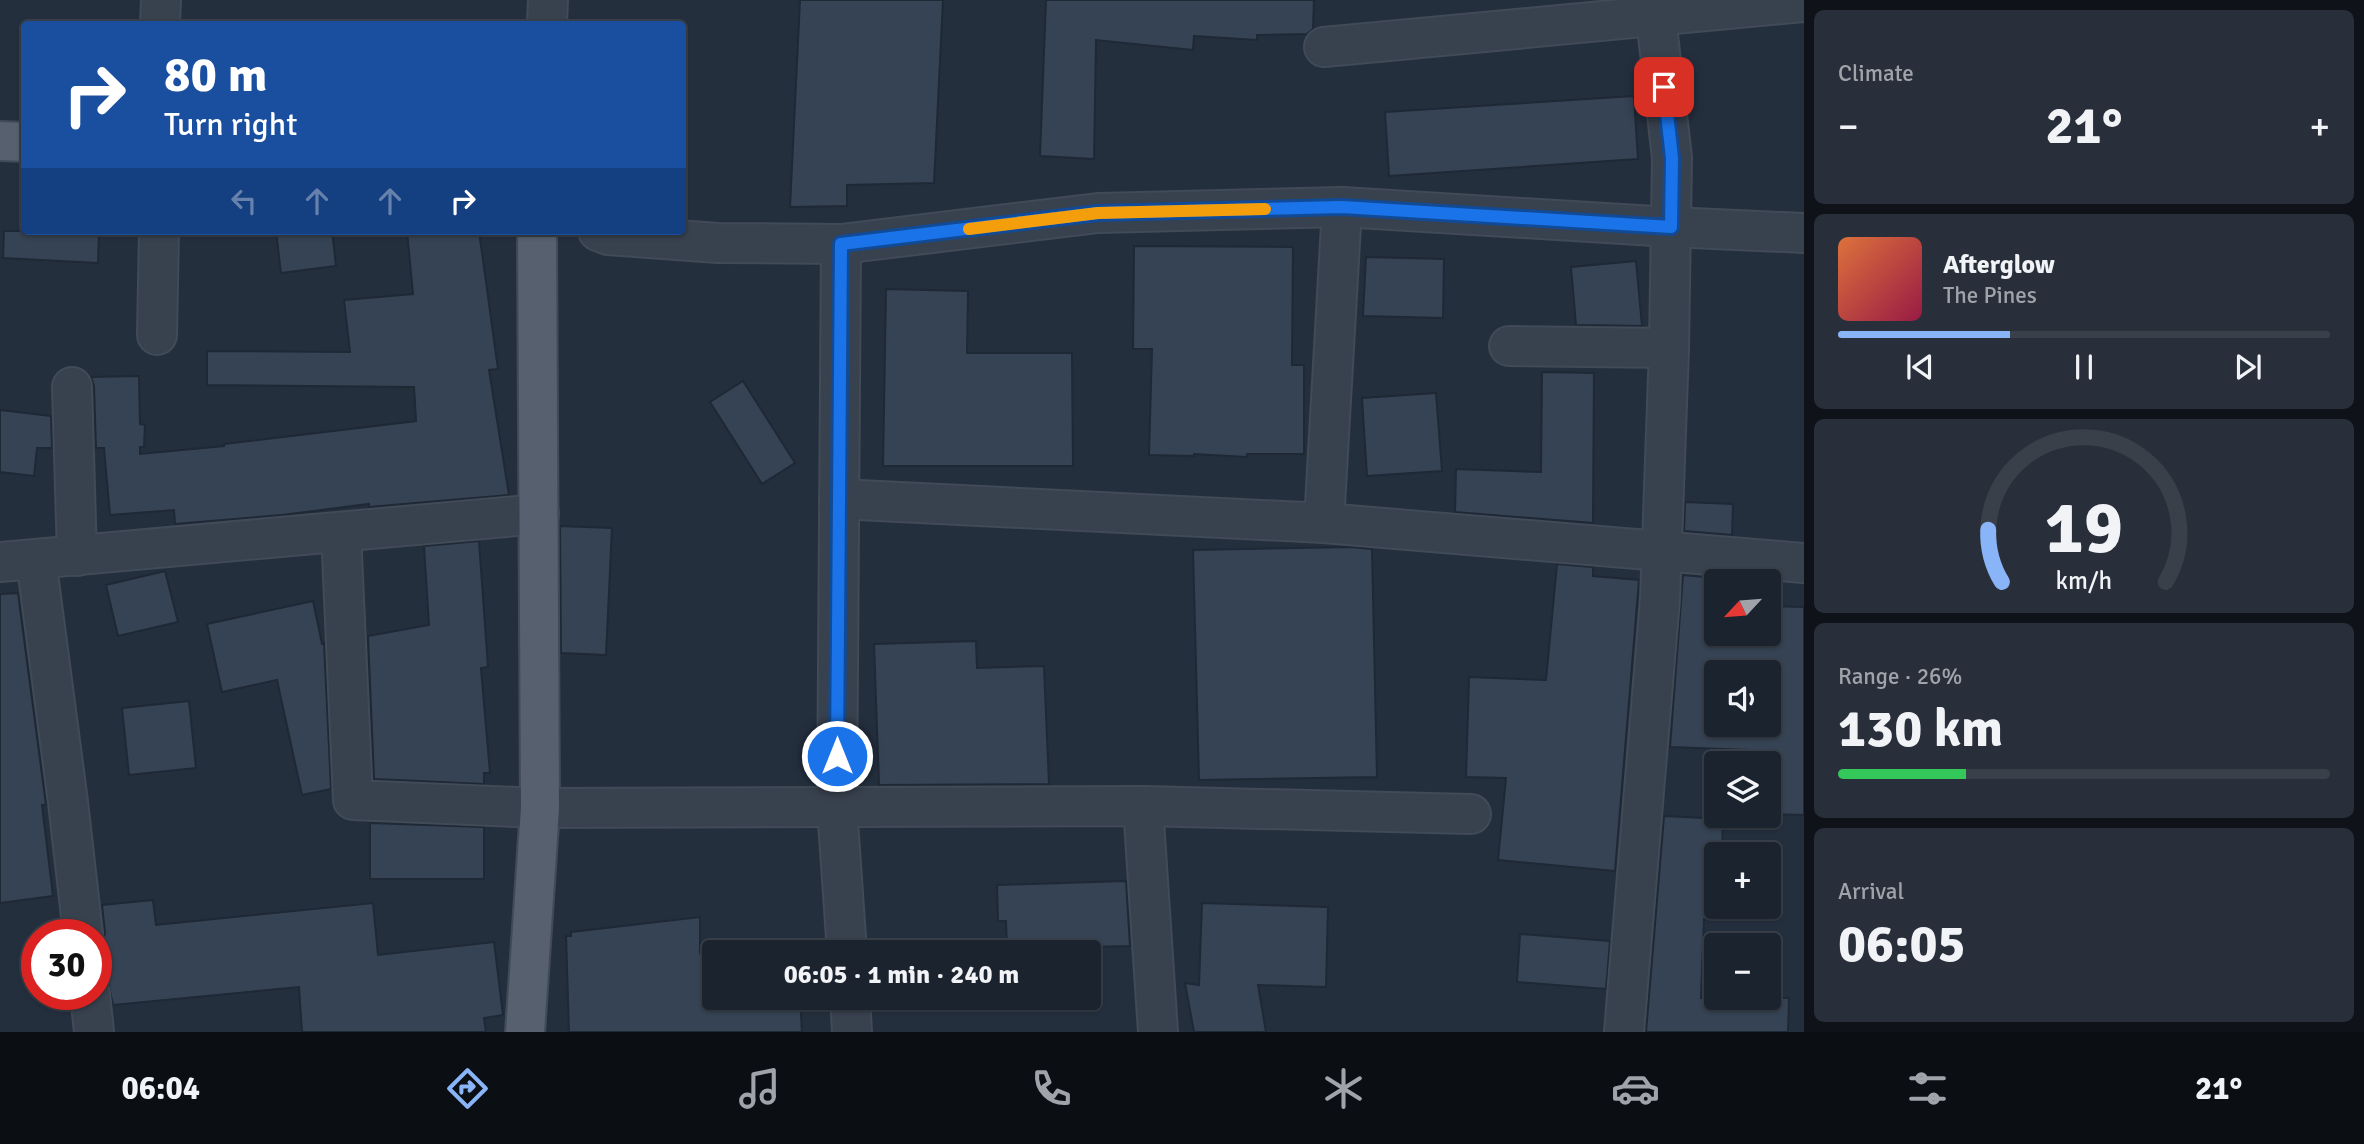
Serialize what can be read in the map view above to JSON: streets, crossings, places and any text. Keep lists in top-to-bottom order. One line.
{"north":"bottom left","page":{"tile":["Climate",["Range · 26%","130 km"],["Arrival","06:05"]],"turn":["80 m","Turn right"],"heat":["−","21°","+"],"song":["Afterglow","The Pines"],"map_buttons":["+","−"],"limit":"30","trip":"06:05 · 1 min · 240 m","tabs":["06:04","21°"],"gauge":["19","km/h"]}}
